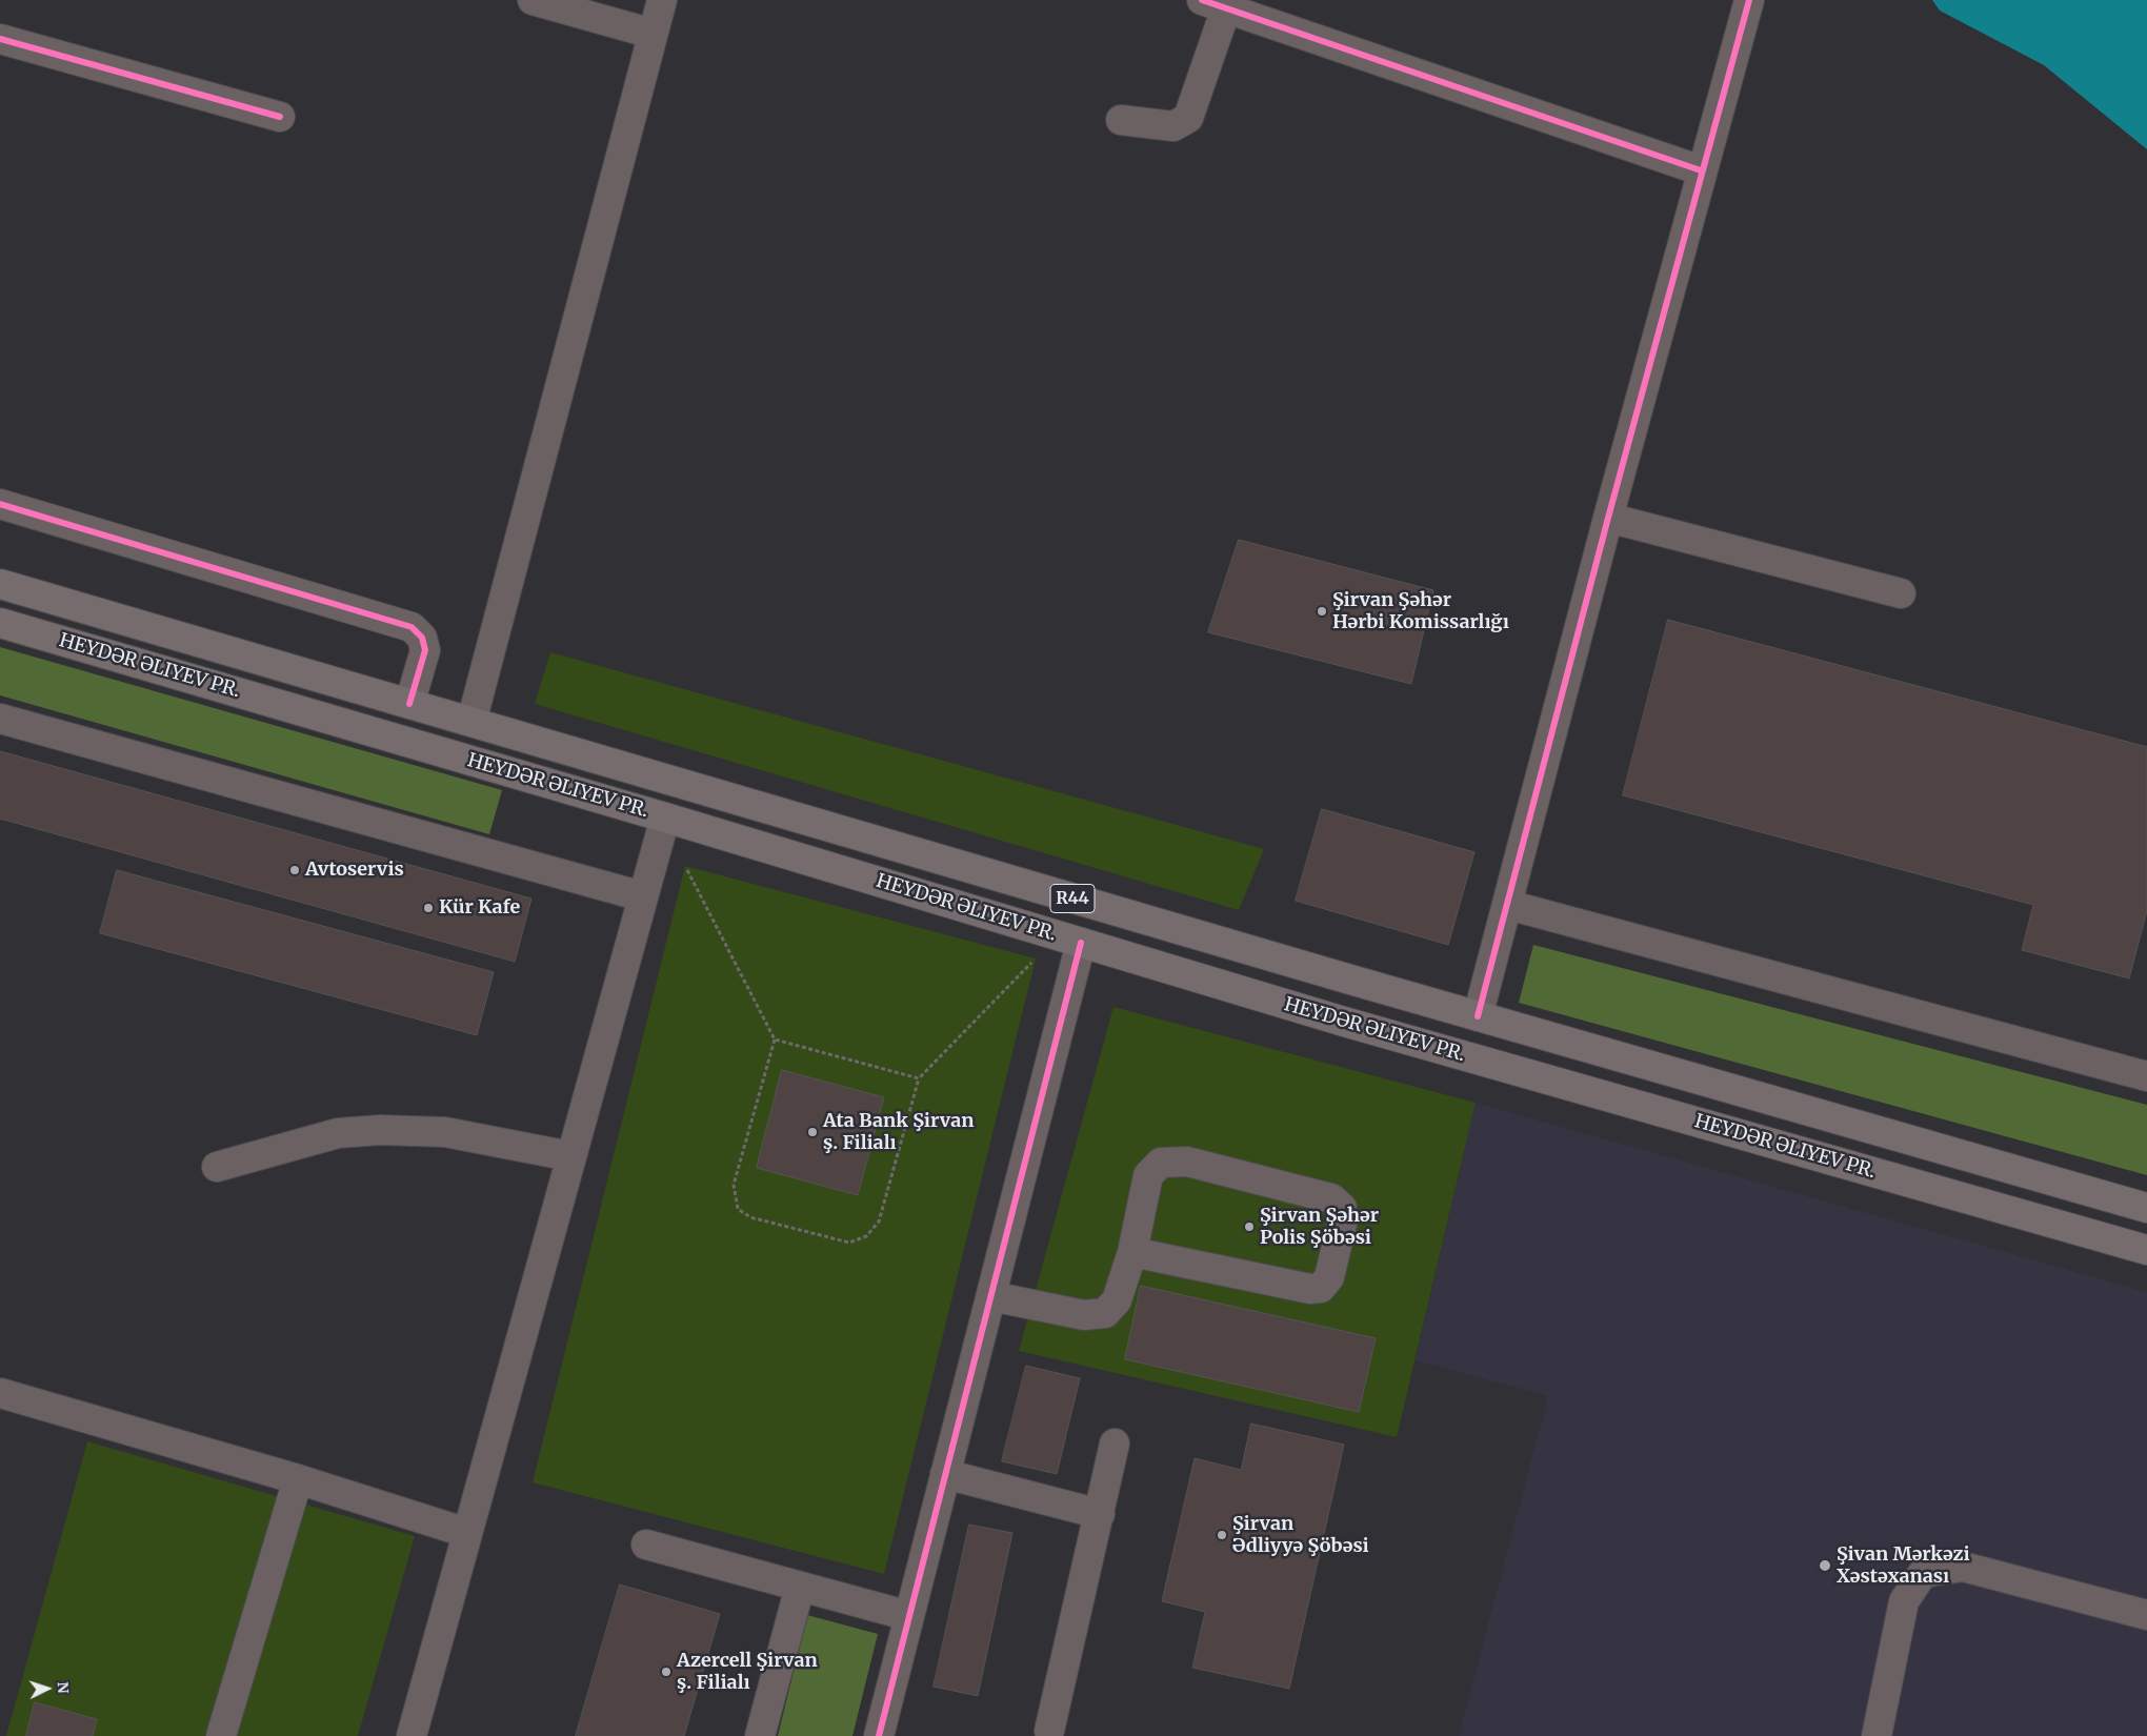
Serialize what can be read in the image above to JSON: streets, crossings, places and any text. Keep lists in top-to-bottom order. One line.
{"streets":{"main road":["HEYDƏR ƏLIYEV PR.","R44"]},"places":["Şirvan Şəhər Hərbi Komissarlığı","Avtoservis","Kür Kafe","Ata Bank Şirvan ş. Filialı","Şirvan Şəhər Polis Şöbəsi","Şirvan Ədliyyə Şöbəsi","Şivan Mərkəzi Xəstəxanası","Azercell Şirvan ş. Filialı"],"north":"right"}
